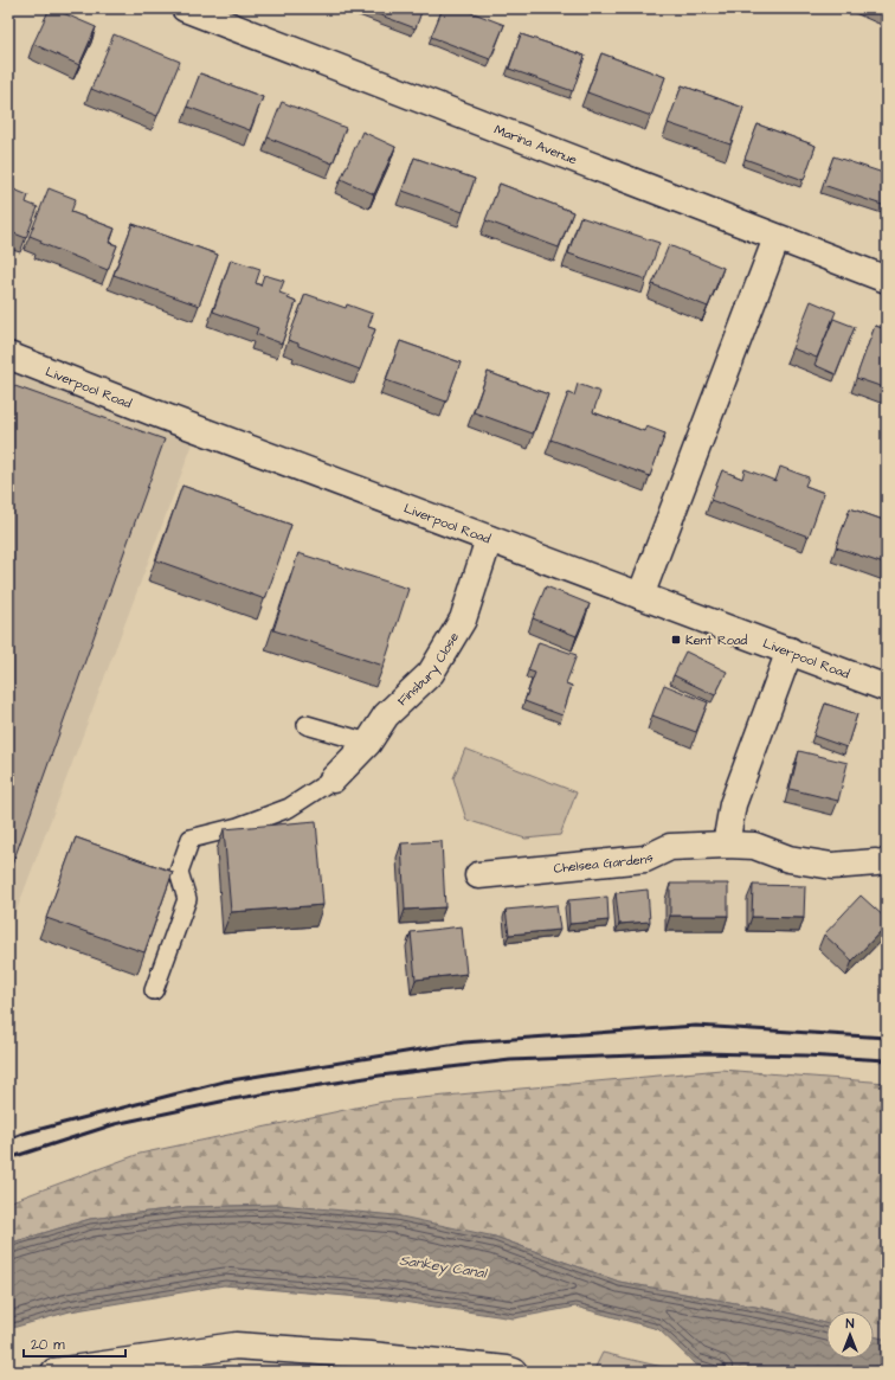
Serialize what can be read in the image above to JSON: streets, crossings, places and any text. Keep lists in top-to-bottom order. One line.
{"streets":{"street":["Marina Avenue","Liverpool Road","Finsbury Close","Chelsea Gardens"]},"crossings":[["Liverpool Road","Finsbury Close"]],"water":["Sankey Canal"],"places":{"transit":["Kent Road"]},"scale_bar":"20 m","north":"top"}
